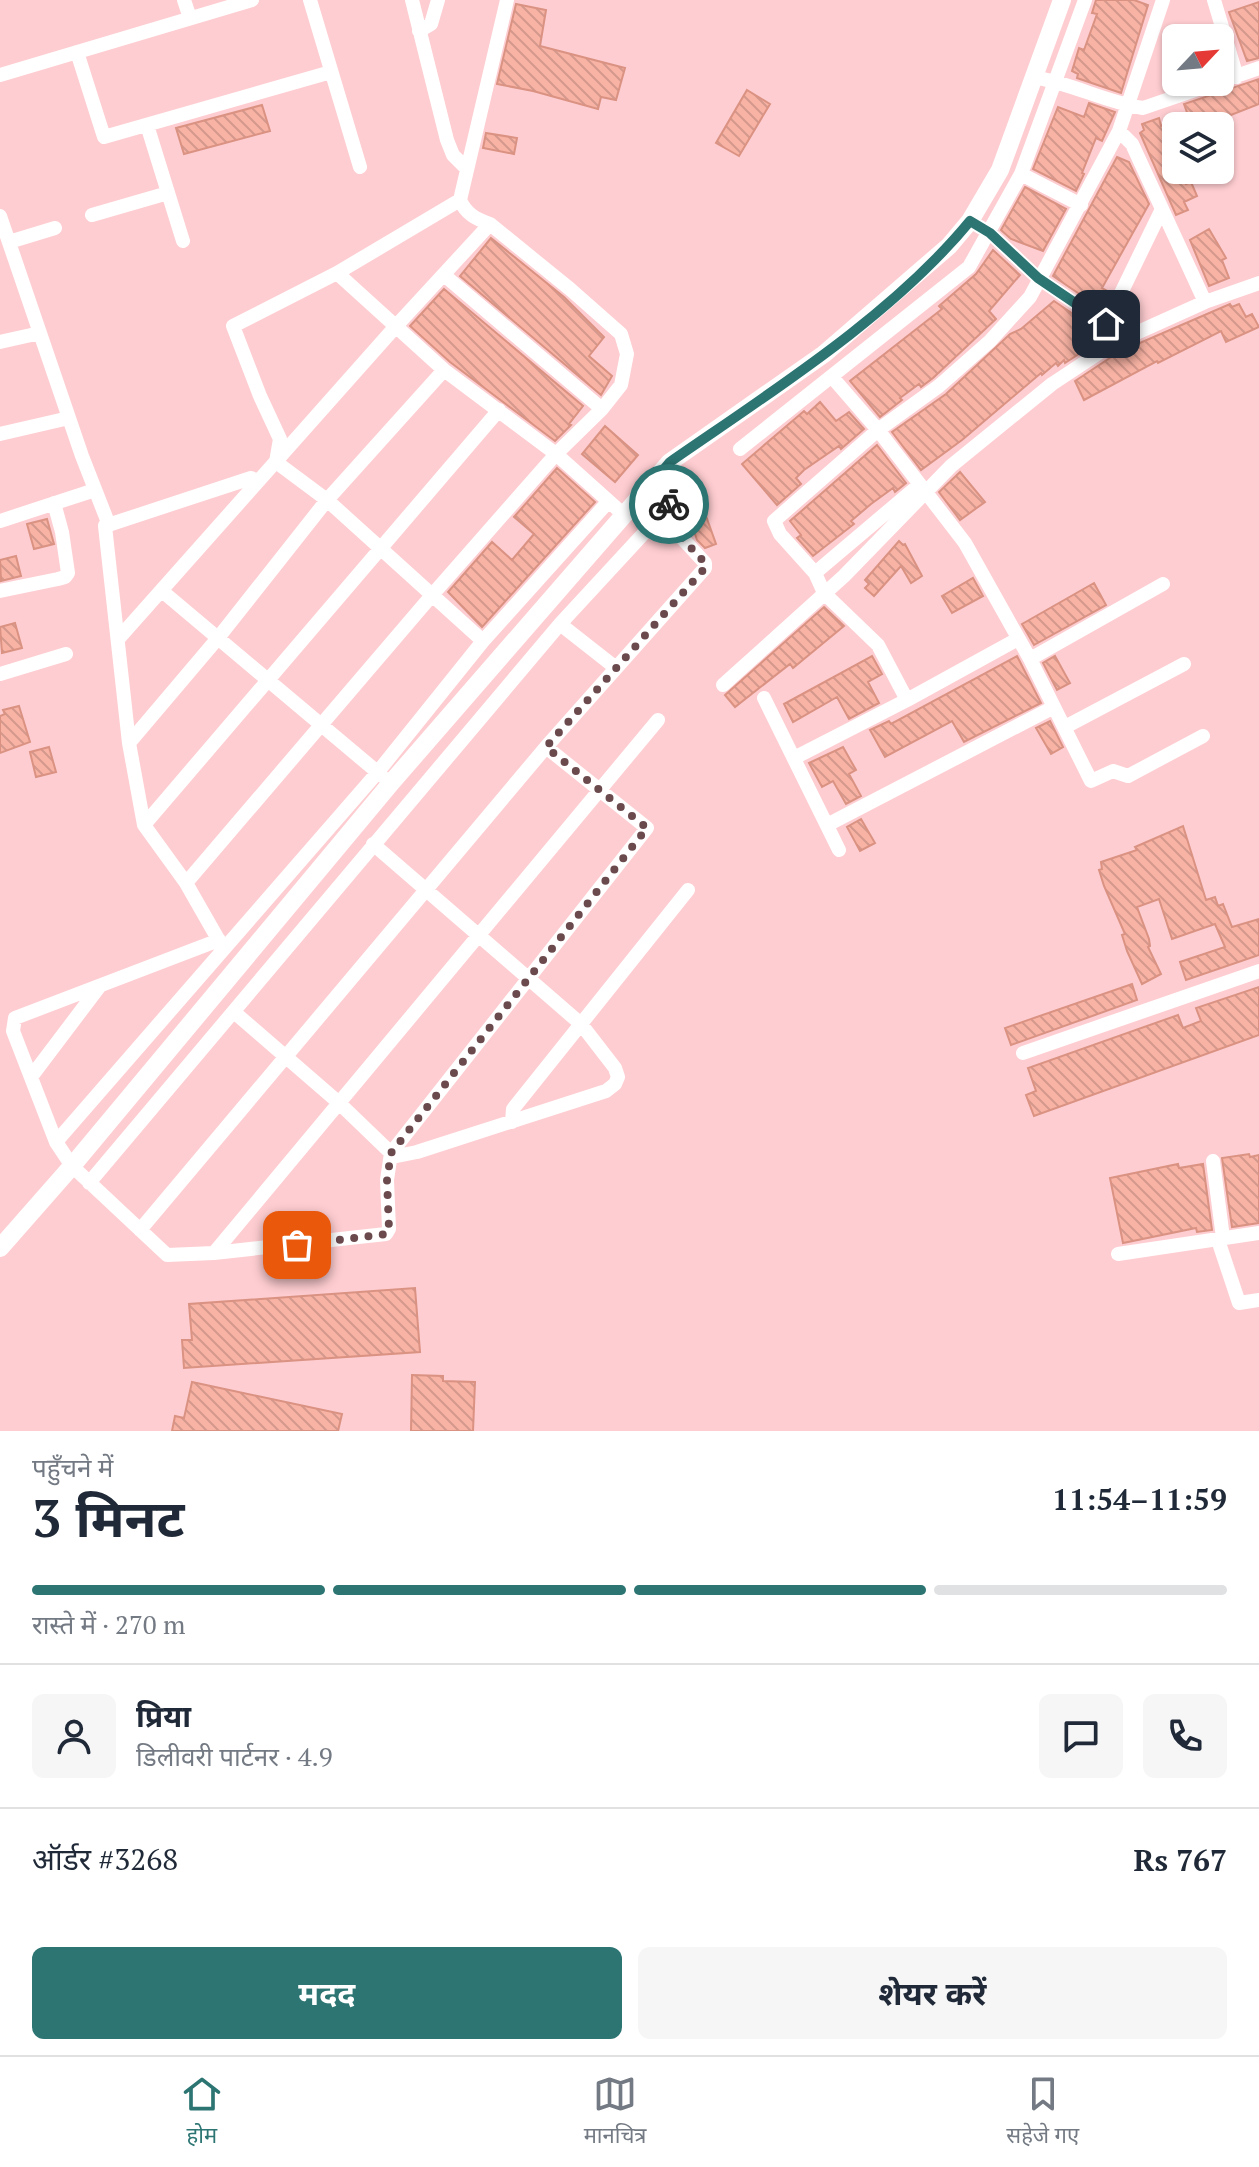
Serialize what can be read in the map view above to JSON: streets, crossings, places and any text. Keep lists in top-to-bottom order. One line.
{"north":"top right","page":{"heading":["3 मिनट","पहुँचने में","11:54–11:59"],"panel":["प्रिया","डिलीवरी पार्टनर · 4.9","ऑर्डर #3268","Rs 767"],"bar":"रास्ते में · 270 m","buttons":["मदद","शेयर करें"],"tabs":["होम","मानचित्र","सहेजे गए"]}}
